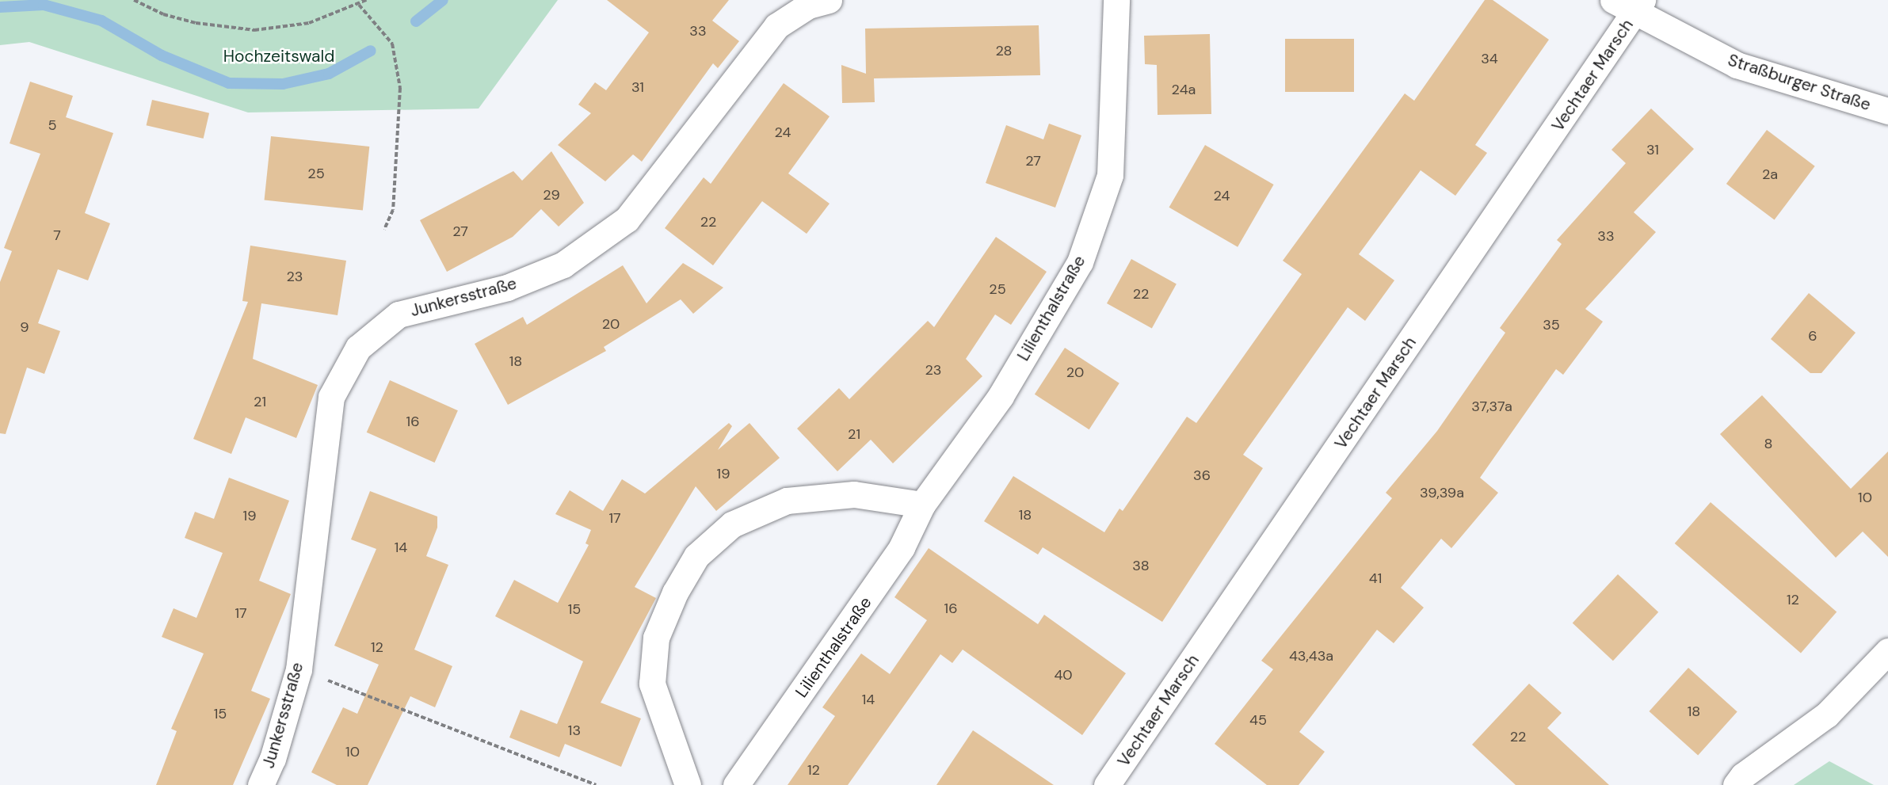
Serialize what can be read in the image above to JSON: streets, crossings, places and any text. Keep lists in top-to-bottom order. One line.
{"streets":{"street":["Vechtaer Marsch","Straßburger Straße","Junkersstraße","Lilienthalstraße"]},"crossings":[["Vechtaer Marsch","Straßburger Straße"]],"parks":["Hochzeitswald"],"house_numbers":["33","28","34","31","24a","5","24","31","27","25","2a","29","24","22","27","7","33","23","25","22","20","35","9","6","18","23","20","21","37,37a","16","21","8","19","36","39,39a","10","18","19","17","14","38","41","12","16","15","17","12","43,43a","40","14","18","15","45","13","22","10","12"]}
